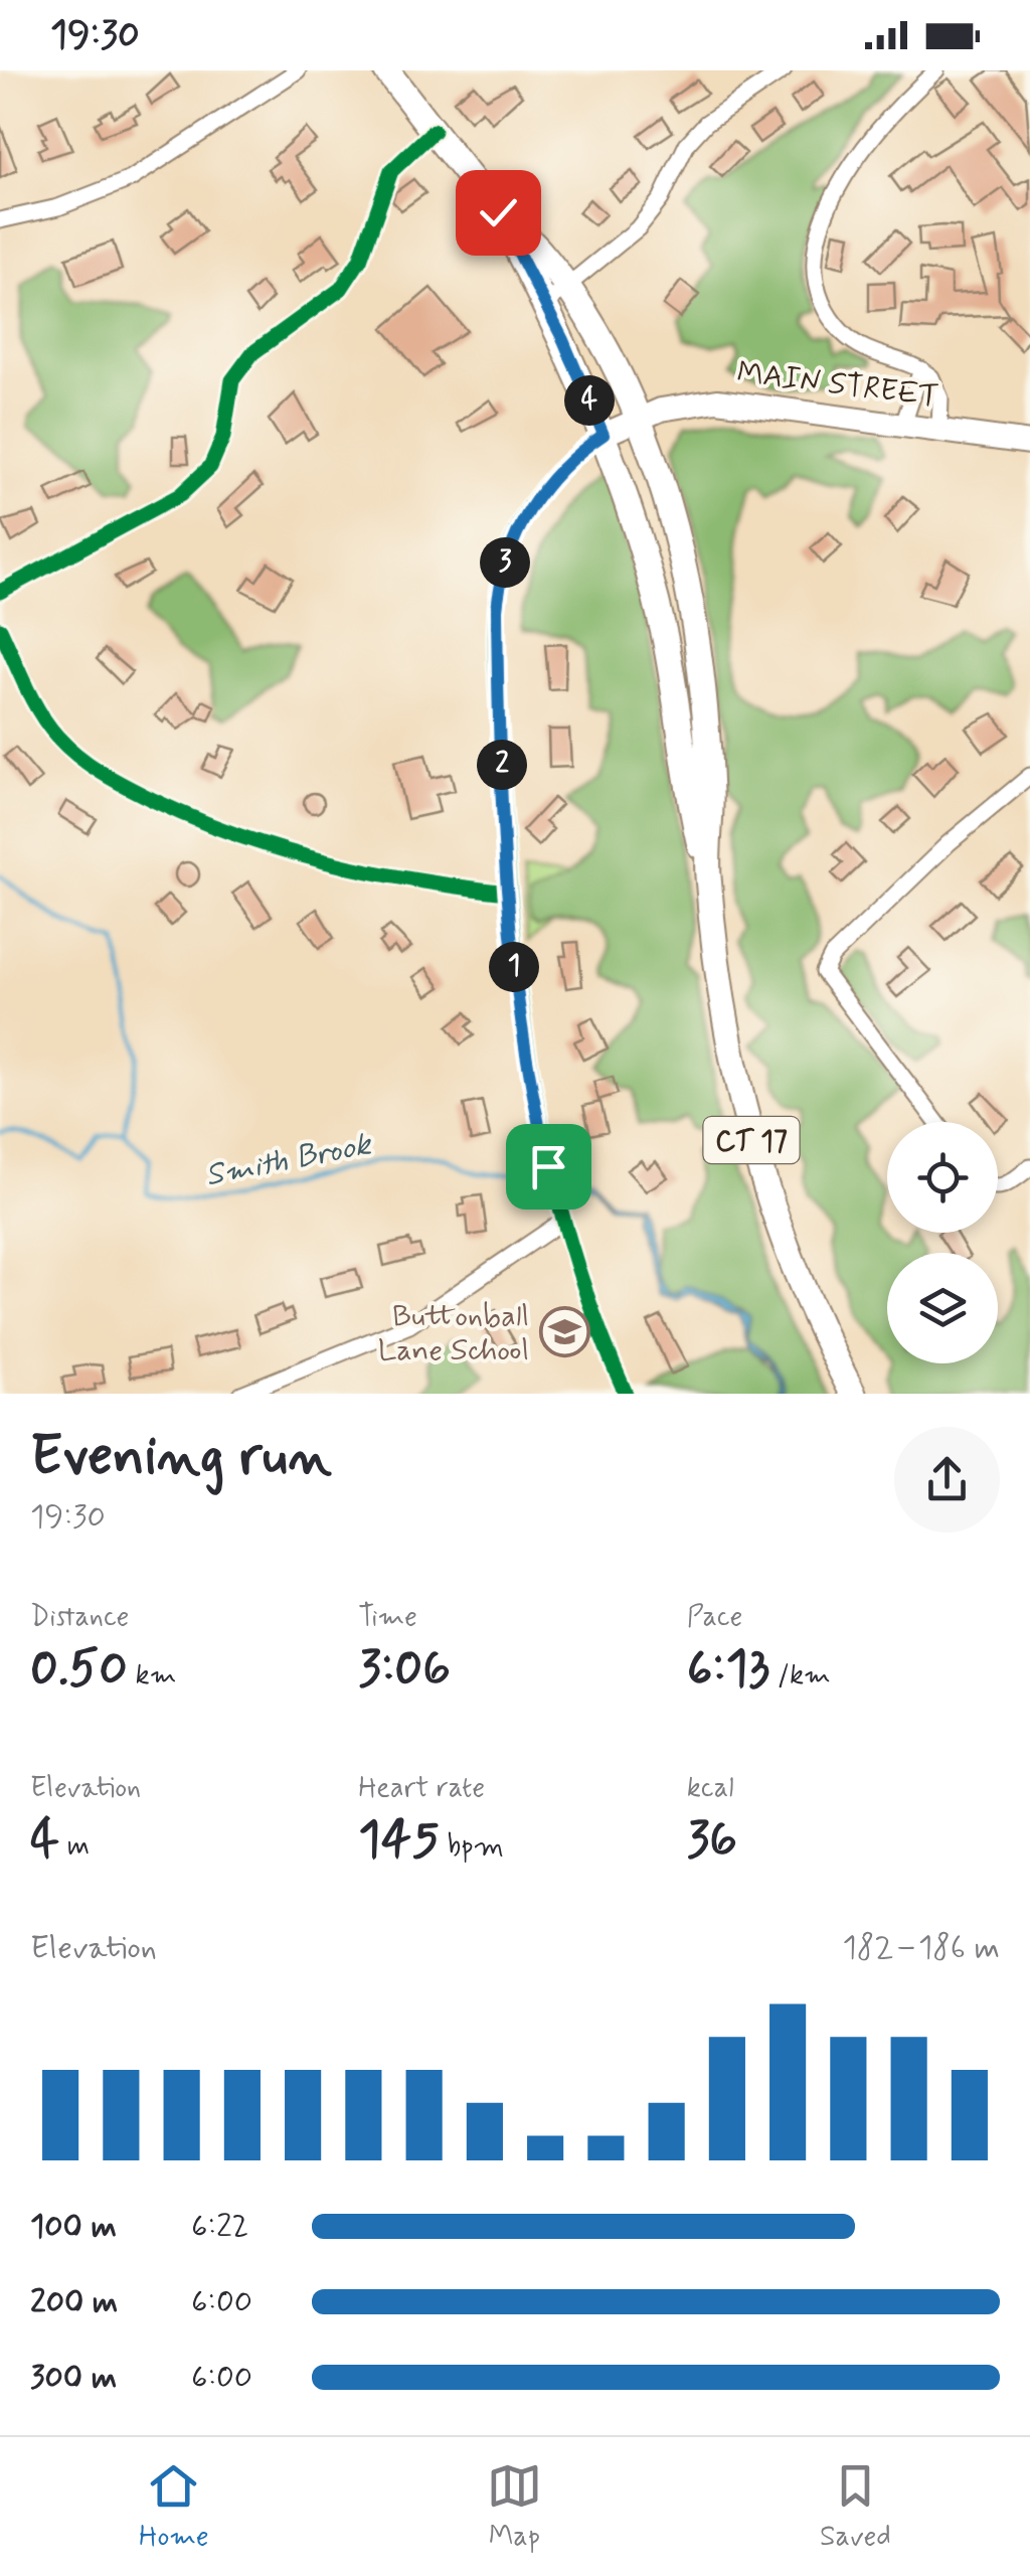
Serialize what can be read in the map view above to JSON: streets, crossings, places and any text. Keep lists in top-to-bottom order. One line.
{"streets":{"main road":["MAIN STREET","CT 17"]},"crossings":[["MAIN STREET","CT 17"]],"water":["Smith Brook"],"places":{"school or university":["Buttonball Lane School"]},"page":{"status":"19:30","pins":["4","3","2","1"],"heading":["Evening run","19:30"],"stats":[["Distance","0.50 km"],["Time","3:06"],["Pace","6:13 /km"],["Elevation","4 m"],["Heart rate","145 bpm"],["kcal","36"]],"chart":["Elevation","182–186 m"],"list":[{"name":"100 m","note":"6:22"},{"name":"200 m","note":"6:00"},{"name":"300 m","note":"6:00"}],"tabs":["Home","Map","Saved"]}}
